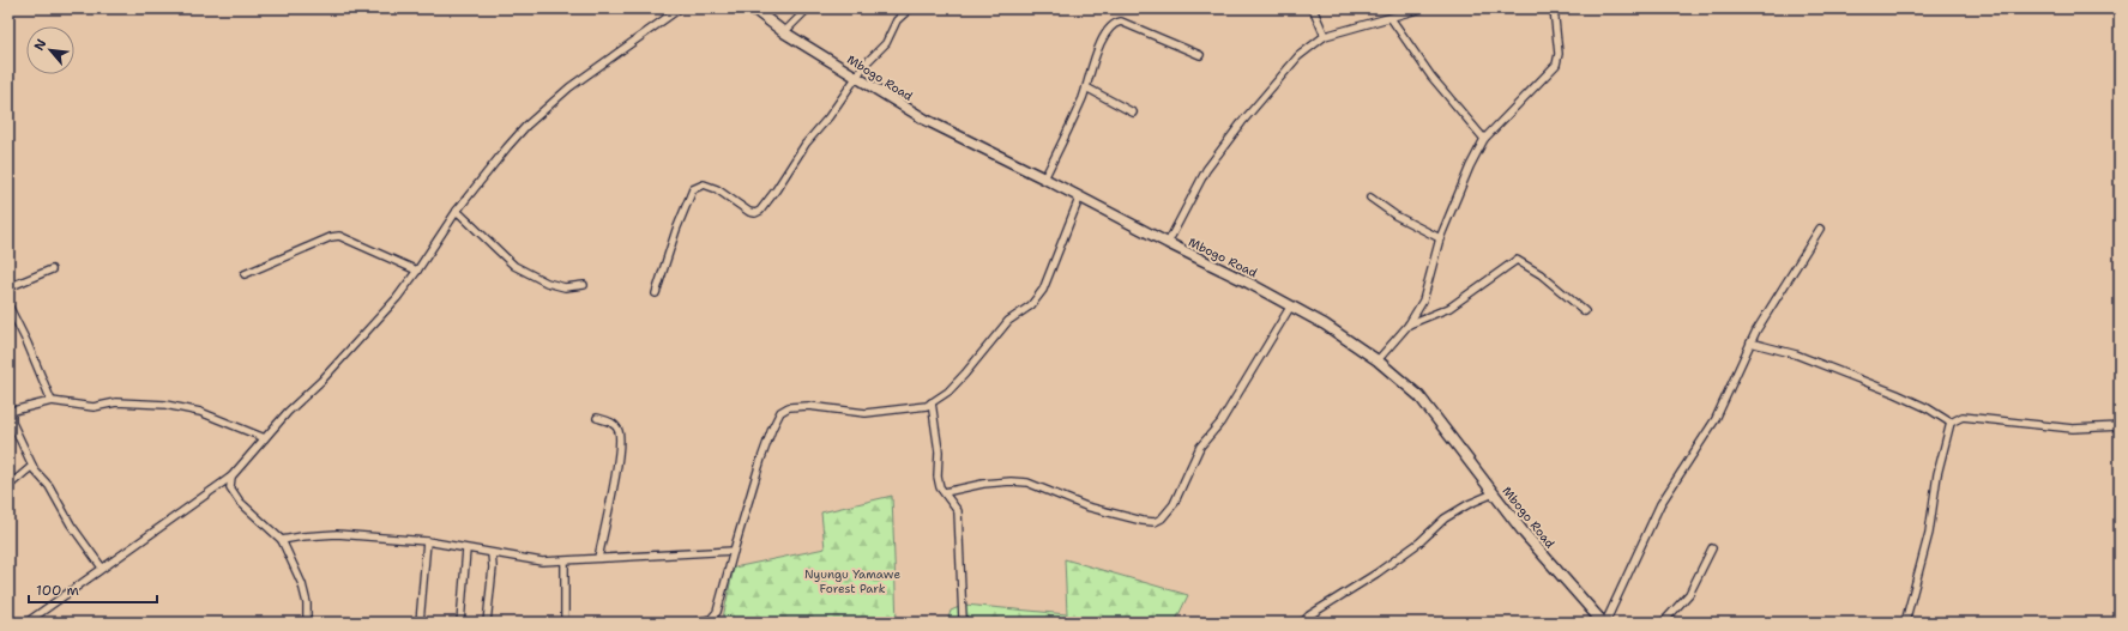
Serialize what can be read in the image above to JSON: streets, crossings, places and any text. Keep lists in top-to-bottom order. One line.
{"streets":{"main road":["Mbogo Road"]},"parks":["Nyungu Yamawe Forest Park"],"scale_bar":"100 m","north":"top left"}
